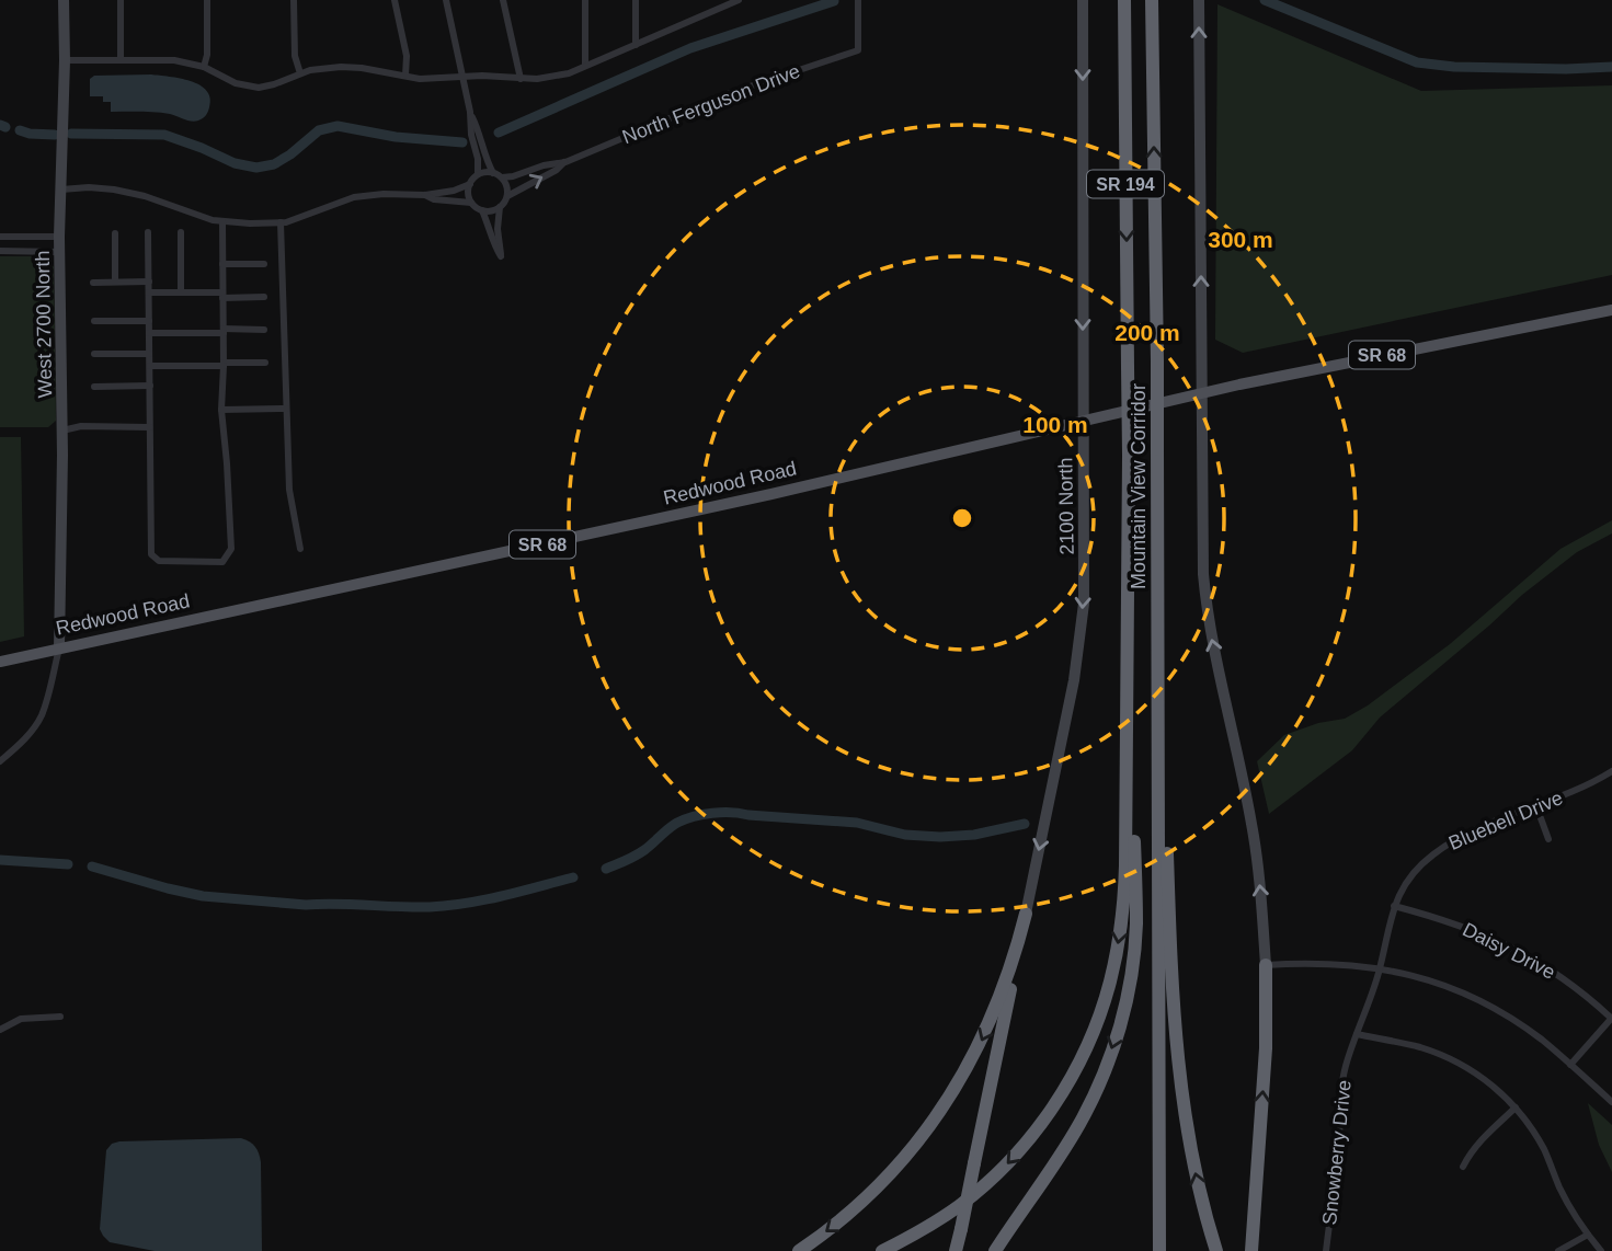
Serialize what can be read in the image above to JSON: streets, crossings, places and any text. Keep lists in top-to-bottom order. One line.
{"streets":{"highway":["SR 194","Mountain View Corridor"],"main road":["West 2700 North","SR 68","Redwood Road","2100 North"],"street":["North Ferguson Drive","Bluebell Drive","Daisy Drive","Snowberry Drive"]},"crossings":[["West 2700 North","Redwood Road"],["Redwood Road","2100 North"],["Bluebell Drive","Daisy Drive"],["Bluebell Drive","Snowberry Drive"]],"one_way":["2100 North"],"rings":["300 m","200 m","100 m"]}
